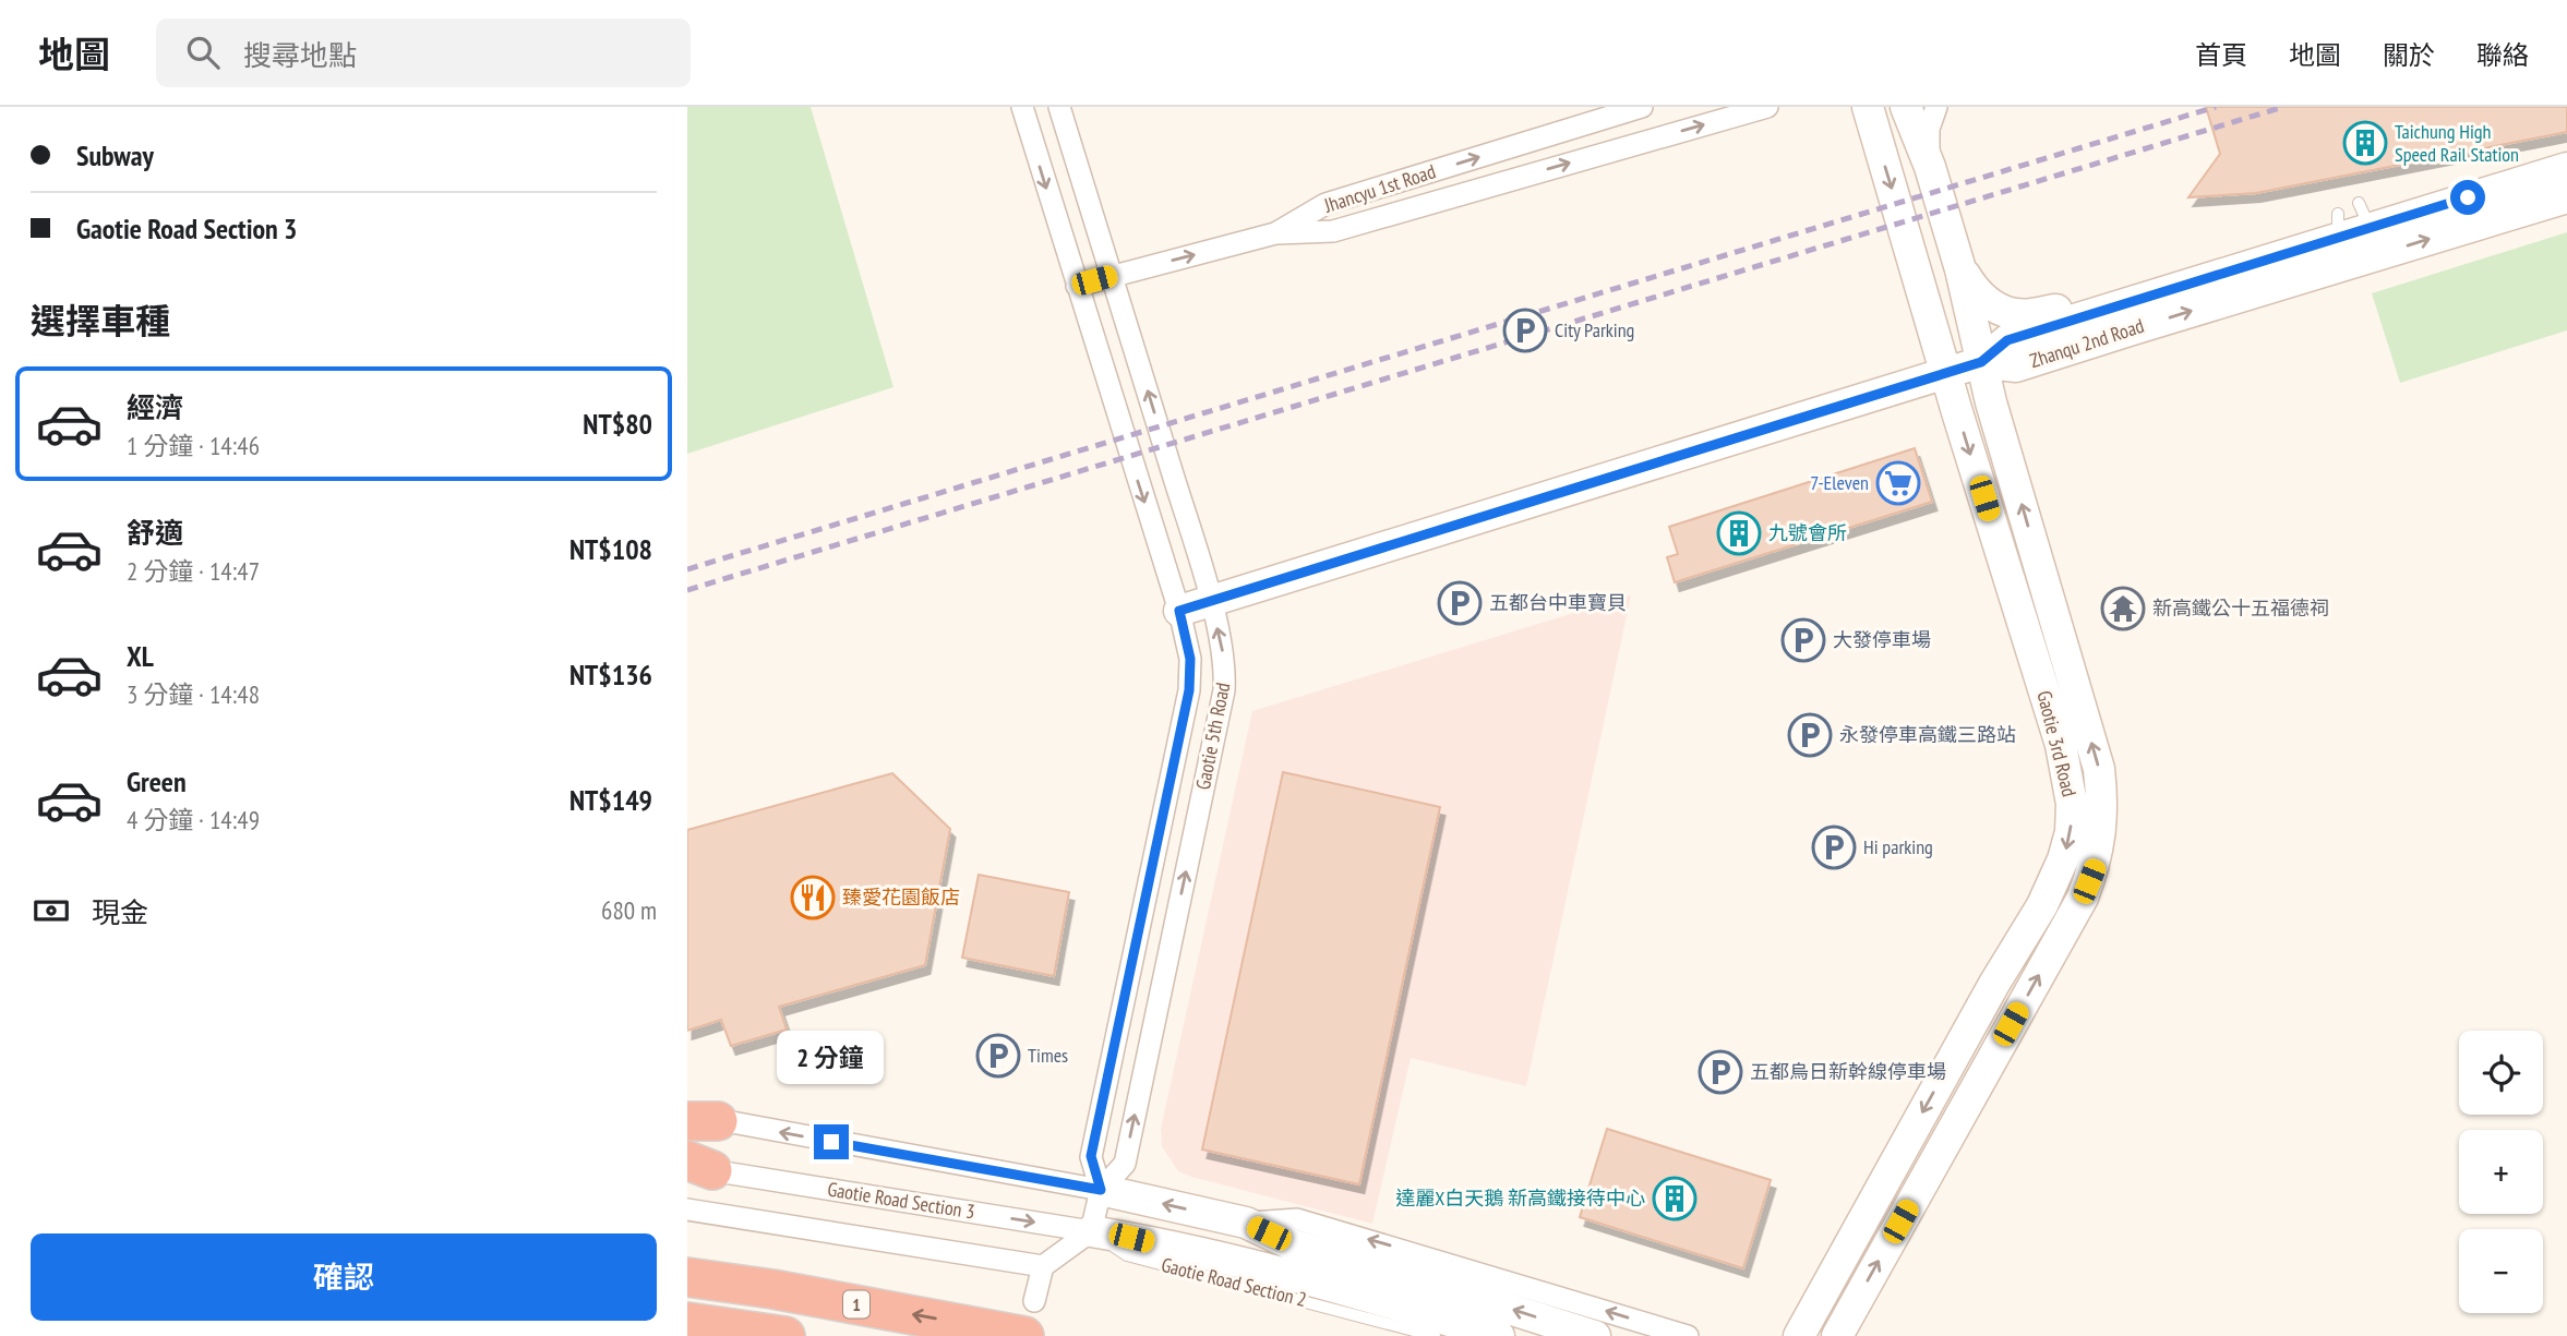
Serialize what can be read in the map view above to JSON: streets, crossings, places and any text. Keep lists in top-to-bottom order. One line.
{"streets":{"highway":["1"],"street":["Jhancyu 1st Road","Zhanqu 2nd Road","Gaotie 5th Road","Gaotie 3rd Road","Gaotie Road Section 3","Gaotie Road Section 2"]},"crossings":[["Jhancyu 1st Road","Gaotie 5th Road"],["Zhanqu 2nd Road","Gaotie 3rd Road"],["Gaotie 5th Road","Gaotie Road Section 3"],["Gaotie 5th Road","Gaotie Road Section 2"],["Gaotie Road Section 3","Gaotie Road Section 2"]],"places":{"building":["Taichung High Speed Rail Station","九號會所","達麗X白天鵝 新高鐵接待中心"],"parking":["City Parking","五都台中車寶貝","大發停車場","永發停車高鐵三路站","Hi parking","Times","五都烏日新幹線停車場"],"supermarket":["7-Eleven"],"temple":["新高鐵公十五福德祠"],"restaurant":["臻愛花園飯店"]},"page":{"header":"地圖","search":"搜尋地點","nav":["首頁","地圖","關於","聯絡"],"banner":["Subway","Gaotie Road Section 3"],"heading":"選擇車種","list":[{"name":"經濟","note":"1 分鐘 · 14:46","value":"NT$80"},{"name":"舒適","note":"2 分鐘 · 14:47","value":"NT$108"},{"name":"XL","note":"3 分鐘 · 14:48","value":"NT$136"},{"name":"Green","note":"4 分鐘 · 14:49","value":"NT$149"}],"pay":["現金","680 m"],"map_buttons":["+","−"],"bubble":"2 分鐘","buttons":"確認"}}
